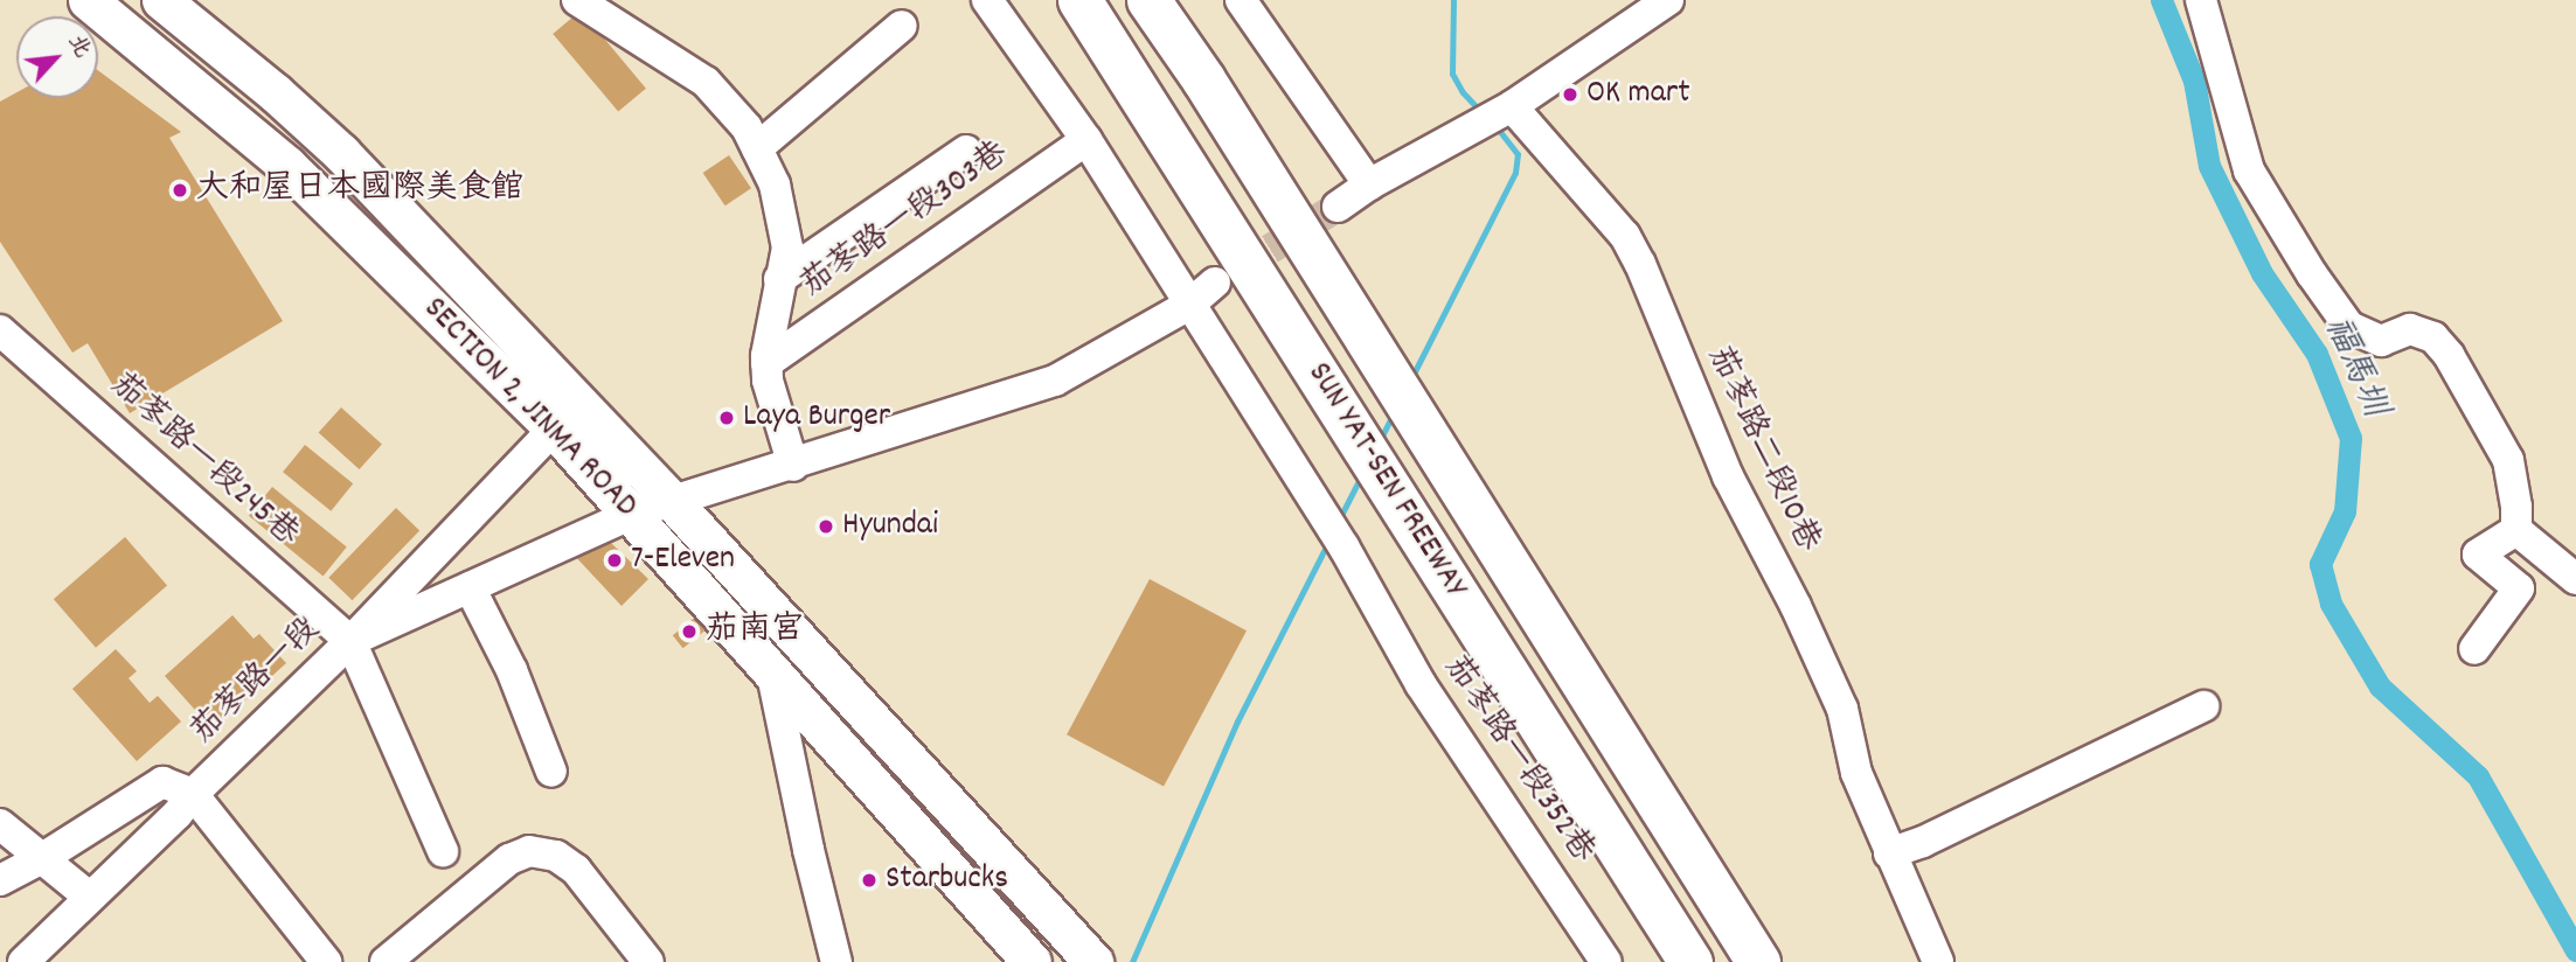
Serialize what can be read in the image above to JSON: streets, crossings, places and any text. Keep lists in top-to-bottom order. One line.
{"streets":{"highway":["SUN YAT-SEN FREEWAY"],"main road":["SECTION 2, JINMA ROAD"],"street":["茄苳路一段303巷","茄苳路二段10巷","茄苳路一段245巷","茄苳路一段","茄苳路一段352巷"]},"crossings":[["茄苳路一段303巷","茄苳路一段"],["茄苳路一段303巷","茄苳路一段352巷"],["SECTION 2, JINMA ROAD","茄苳路一段"],["茄苳路一段245巷","茄苳路一段"],["茄苳路一段","茄苳路一段352巷"]],"water":["福馬圳"],"places":["OK mart","大和屋日本國際美食館","Laya Burger","Hyundai","7-Eleven","茄南宮","Starbucks"],"north":"top right"}
